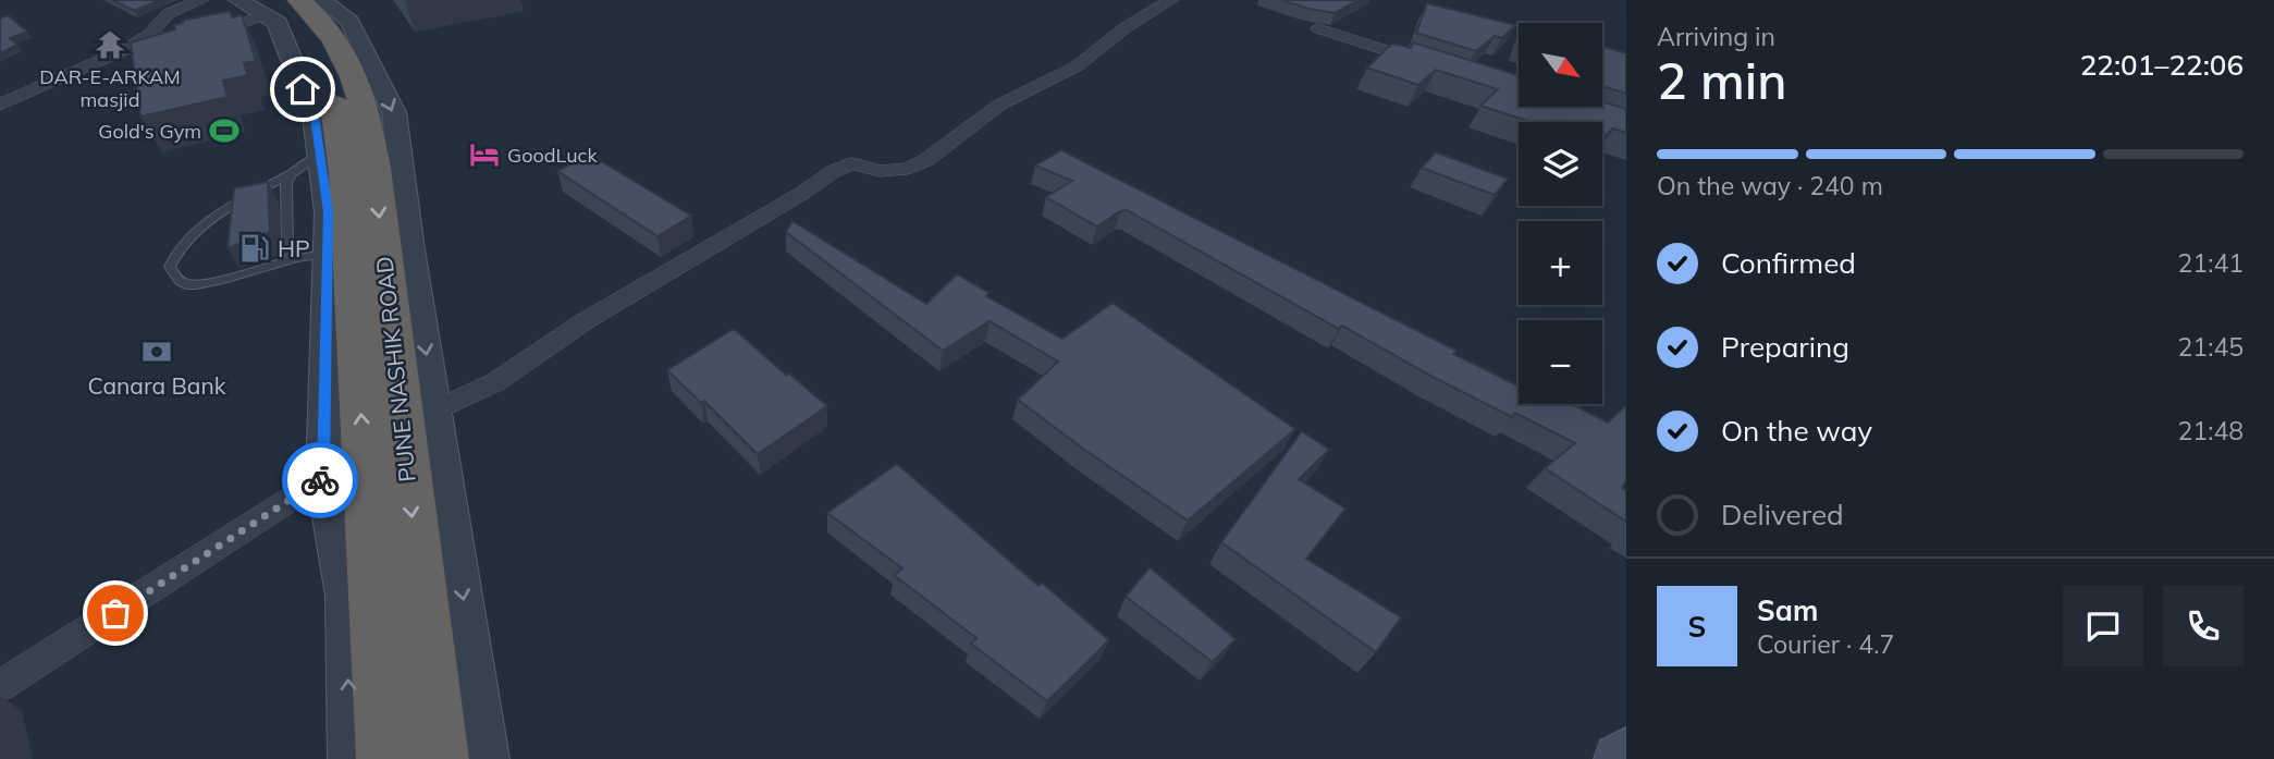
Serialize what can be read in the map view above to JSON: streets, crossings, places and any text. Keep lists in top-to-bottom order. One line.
{"streets":{"highway":["PUNE NASHIK ROAD"]},"places":{"temple":["DAR-E-ARKAM masjid"],"sports":["Gold's Gym"],"hotel":["GoodLuck"],"fuel station":["HP"],"bank":["Canara Bank"]},"north":"bottom right","page":{"heading":["2 min","Arriving in","22:01–22:06"],"panel":["Sam","Courier · 4.7"],"map_buttons":["+","−"],"bar":"On the way · 240 m","list":[["Confirmed","21:41"],["Preparing","21:45"],["On the way","21:48"],"Delivered"],"round":"S"}}
